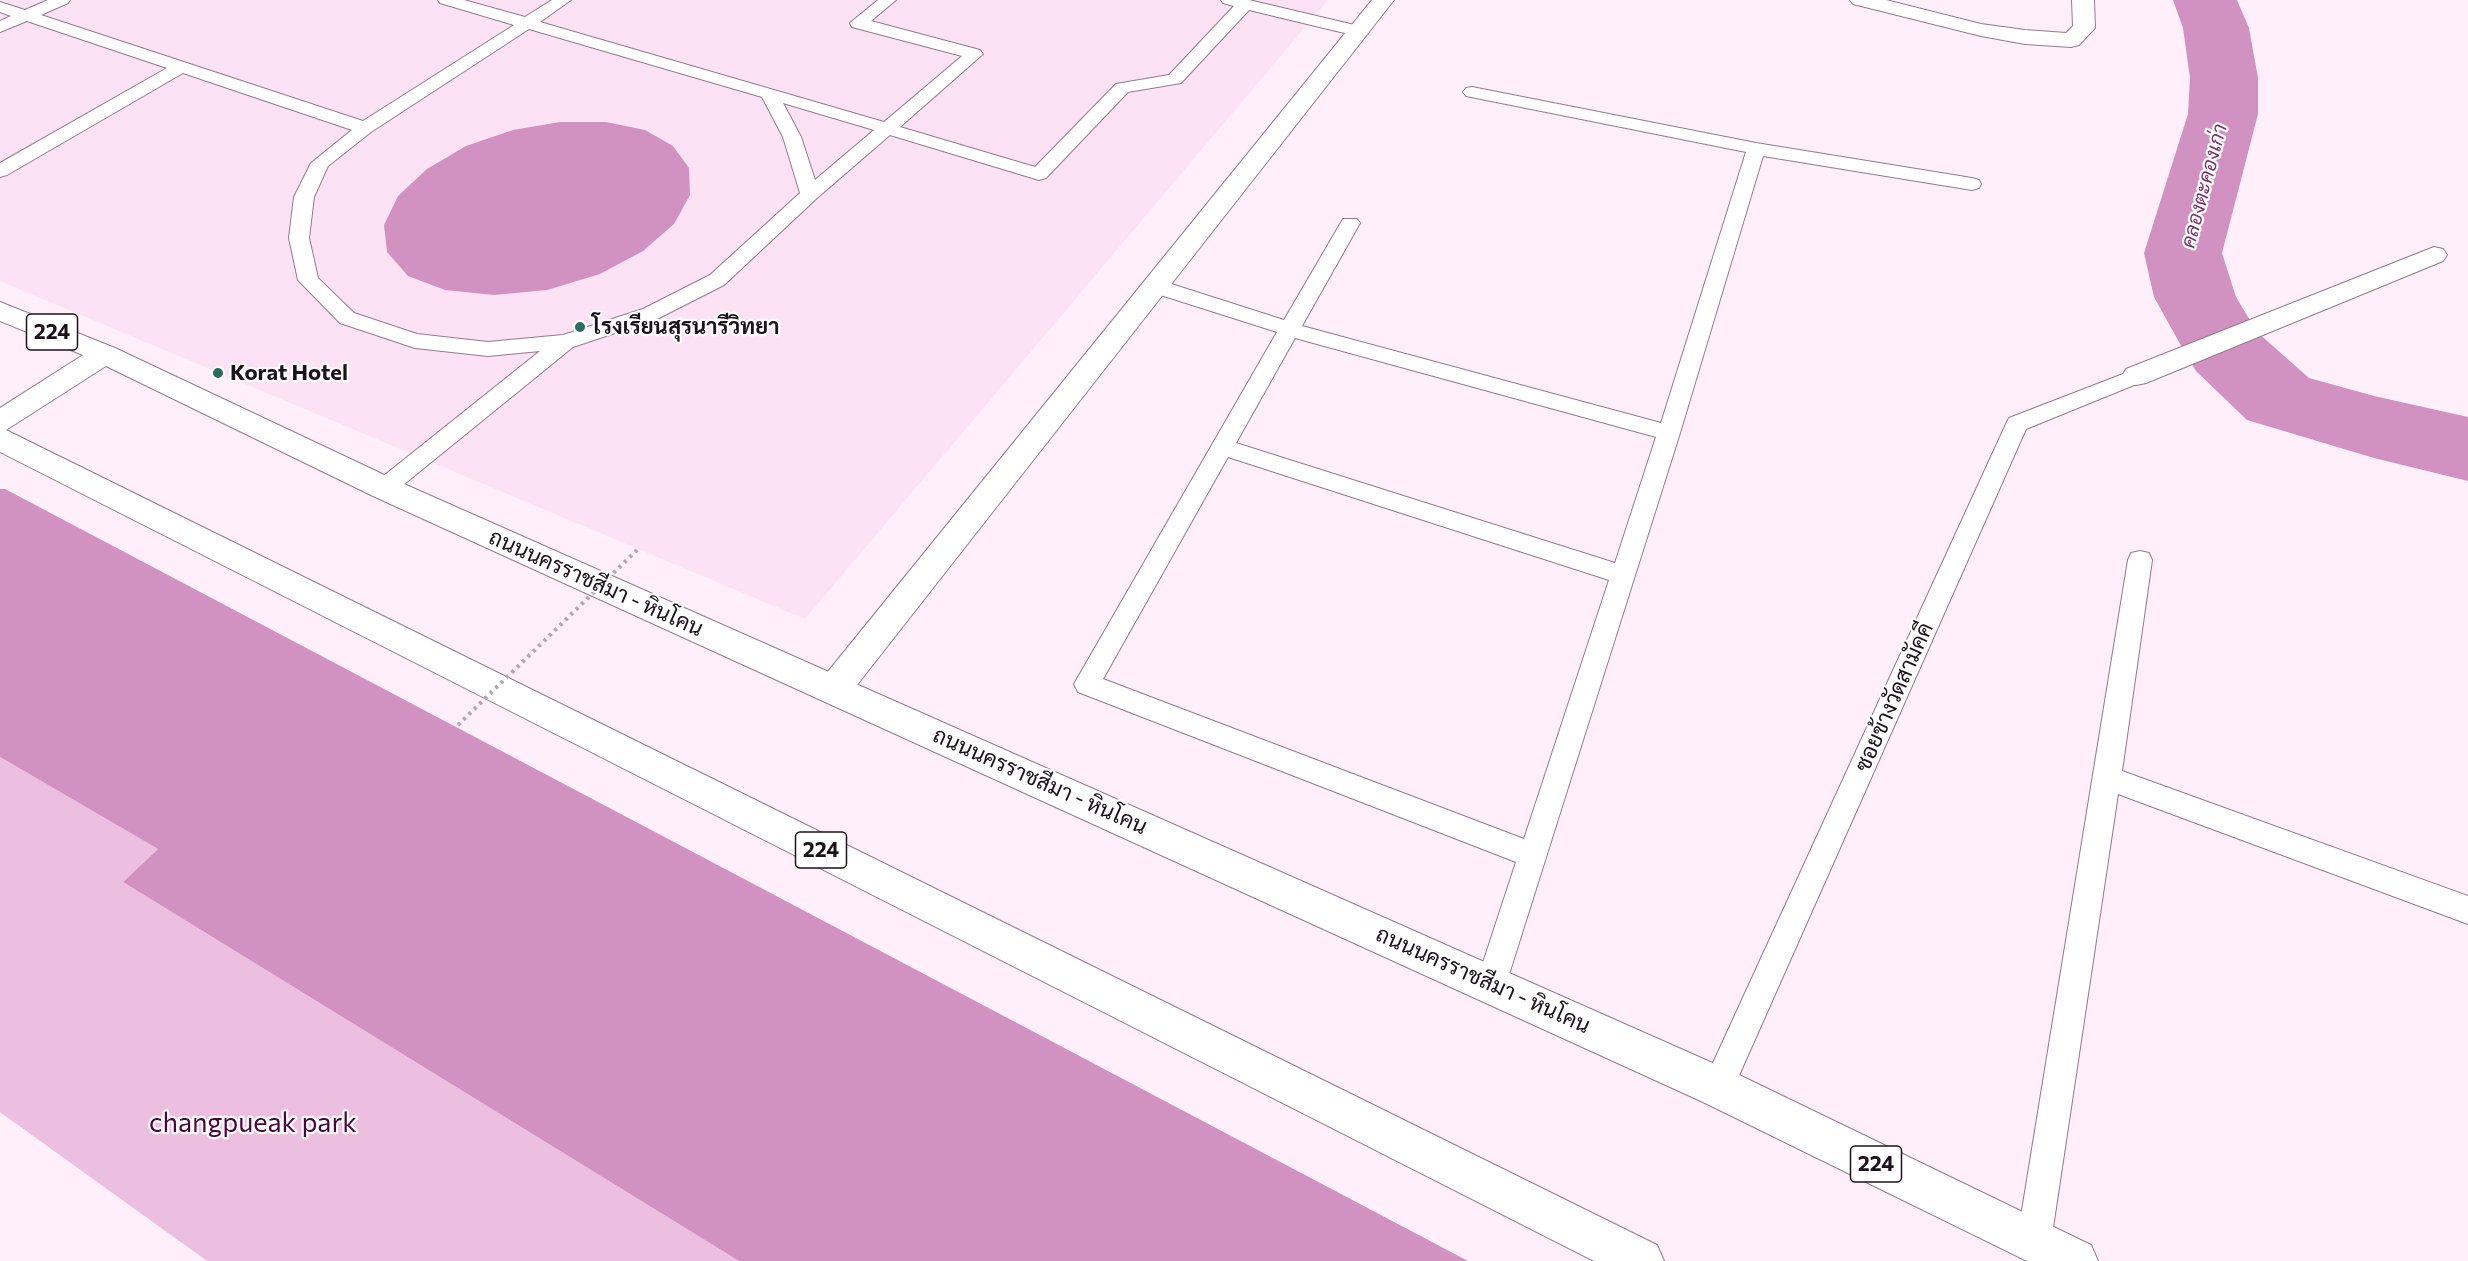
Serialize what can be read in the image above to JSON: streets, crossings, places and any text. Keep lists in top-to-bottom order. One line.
{"streets":{"main road":["224","ถนนนครราชสีมา - หินโคน"],"lane":["ซอยข้างวัดสามัคคี"]},"crossings":[["ถนนนครราชสีมา - หินโคน","ซอยข้างวัดสามัคคี"]],"water":["คลองตะคองเก่า"],"parks":["changpueak park"],"places":["โรงเรียนสุรนารีวิทยา","Korat Hotel"]}
